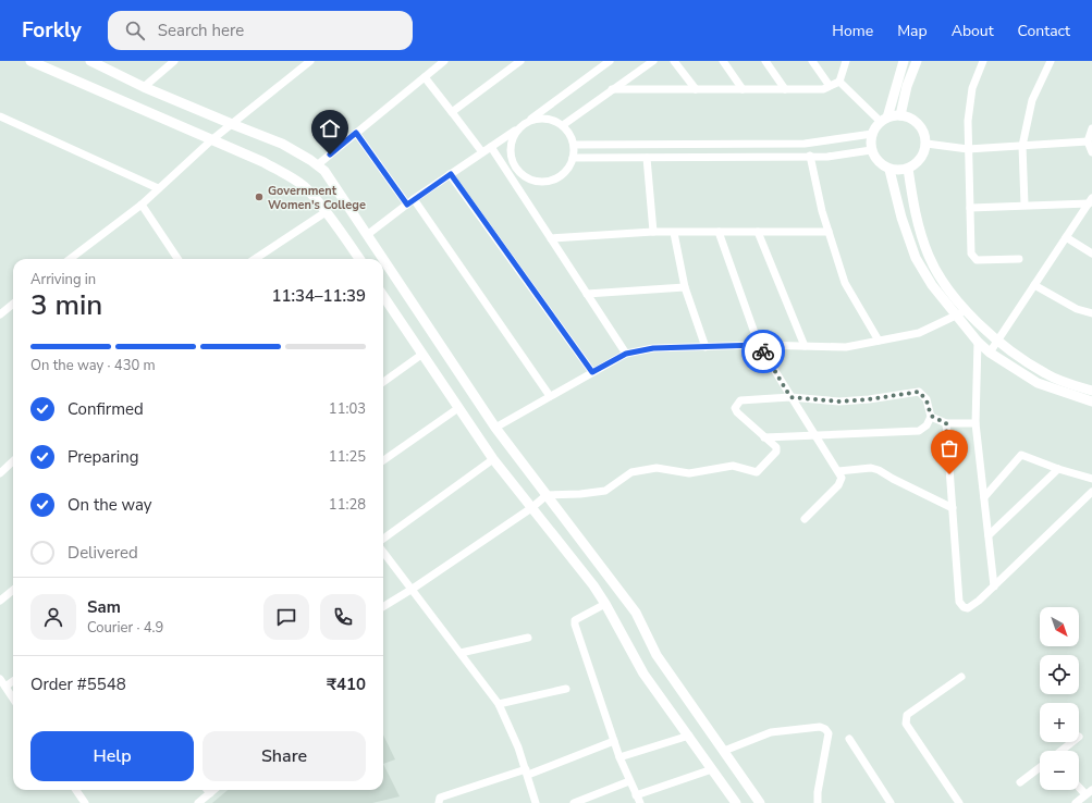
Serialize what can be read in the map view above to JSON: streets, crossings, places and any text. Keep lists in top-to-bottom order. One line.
{"places":["Government Women's College"],"north":"bottom right","page":{"header":"Forkly","search":"Search here","nav":["Home","Map","About","Contact"],"heading":["3 min","Arriving in","11:34–11:39"],"panel":["Sam","Courier · 4.9","Order #5548","₹410"],"bar":"On the way · 430 m","list":[["Confirmed","11:03"],["Preparing","11:25"],["On the way","11:28"],"Delivered"],"map_buttons":["+","−"],"buttons":["Help","Share"]}}
